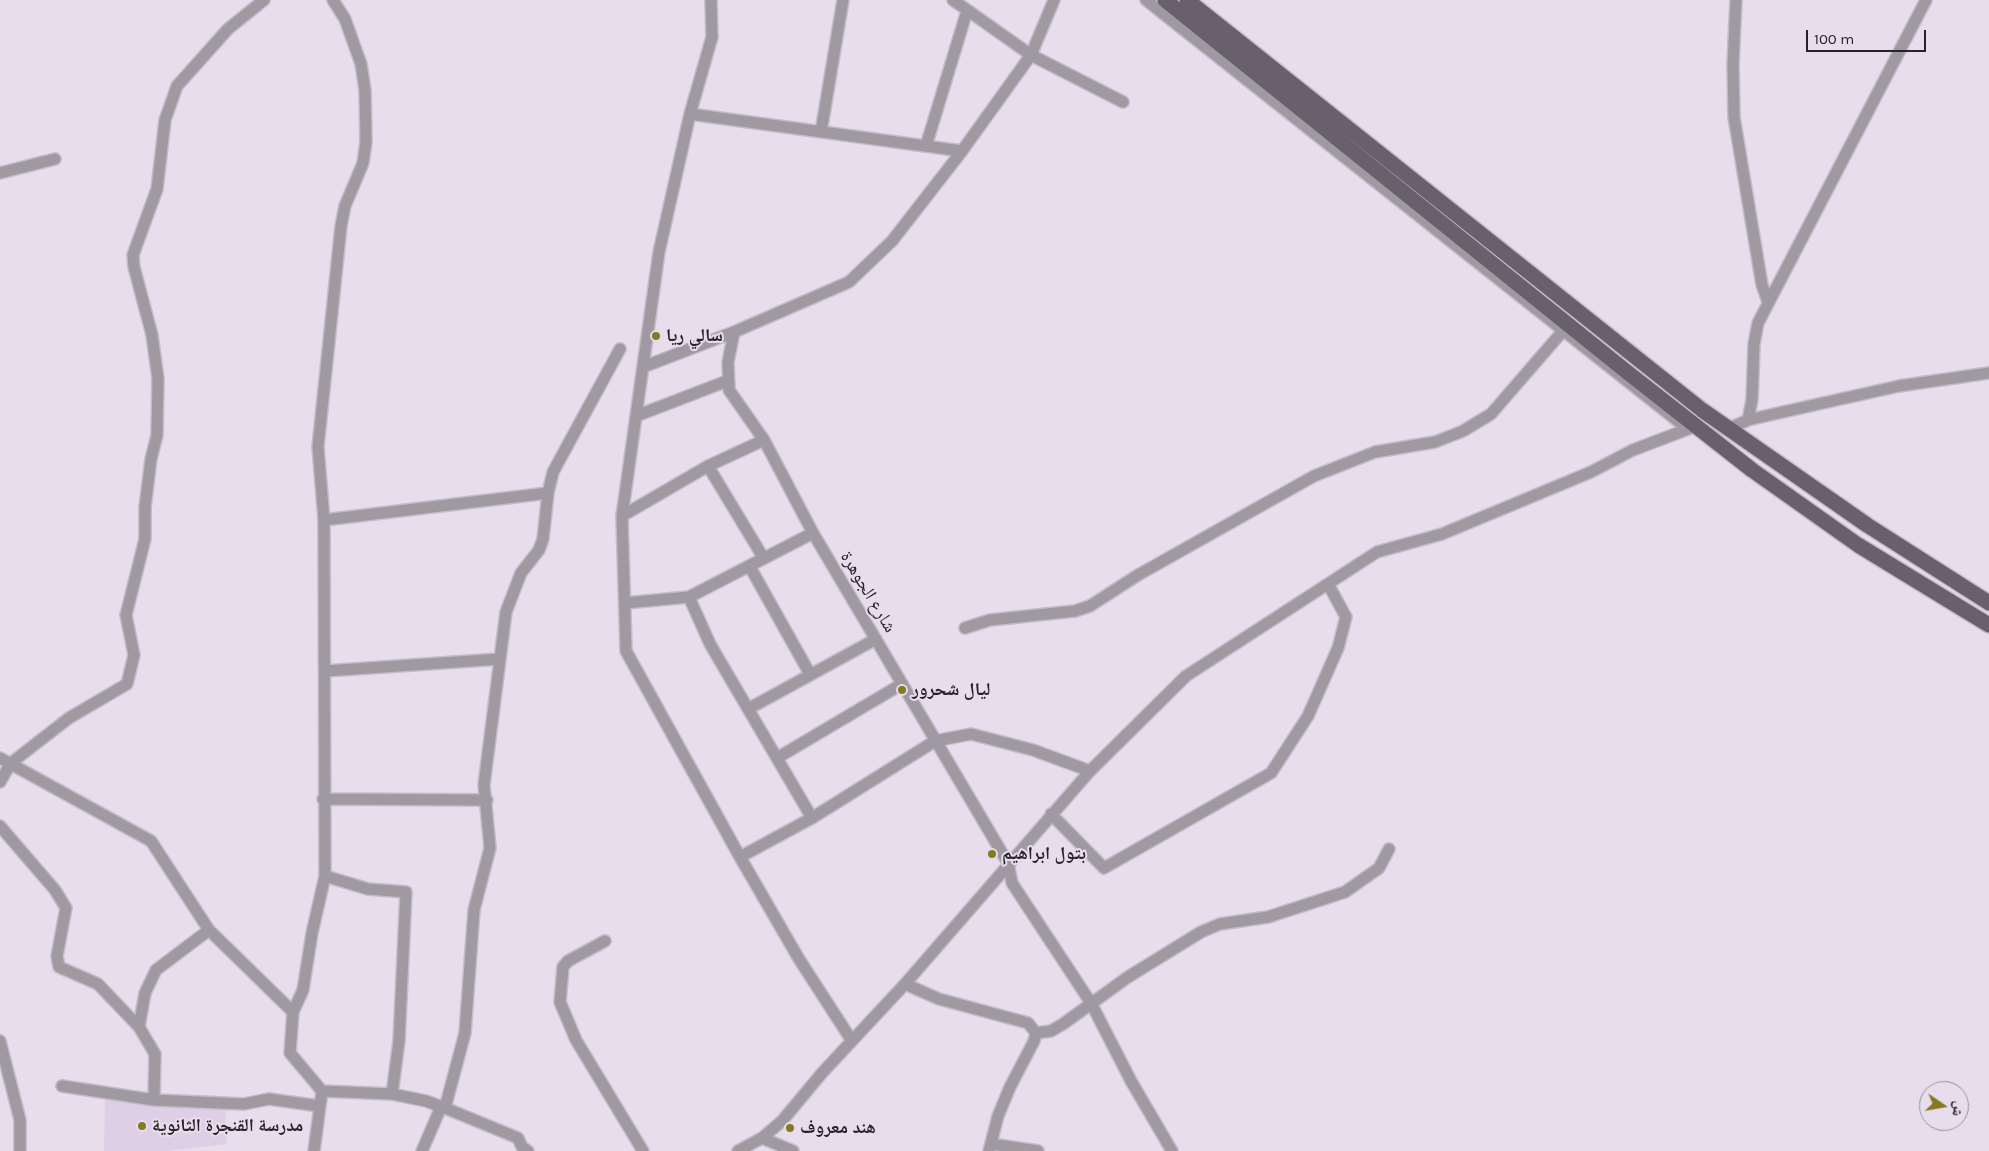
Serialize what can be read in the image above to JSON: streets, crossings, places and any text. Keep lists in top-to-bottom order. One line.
{"streets":{"street":["شارع الجوهرة"]},"places":["سالي ريا","ليال شحرور","بتول ابراهيم","مدرسة القنجرة الثانوية","هند معروف"],"scale_bar":"100 m","north":"right"}
